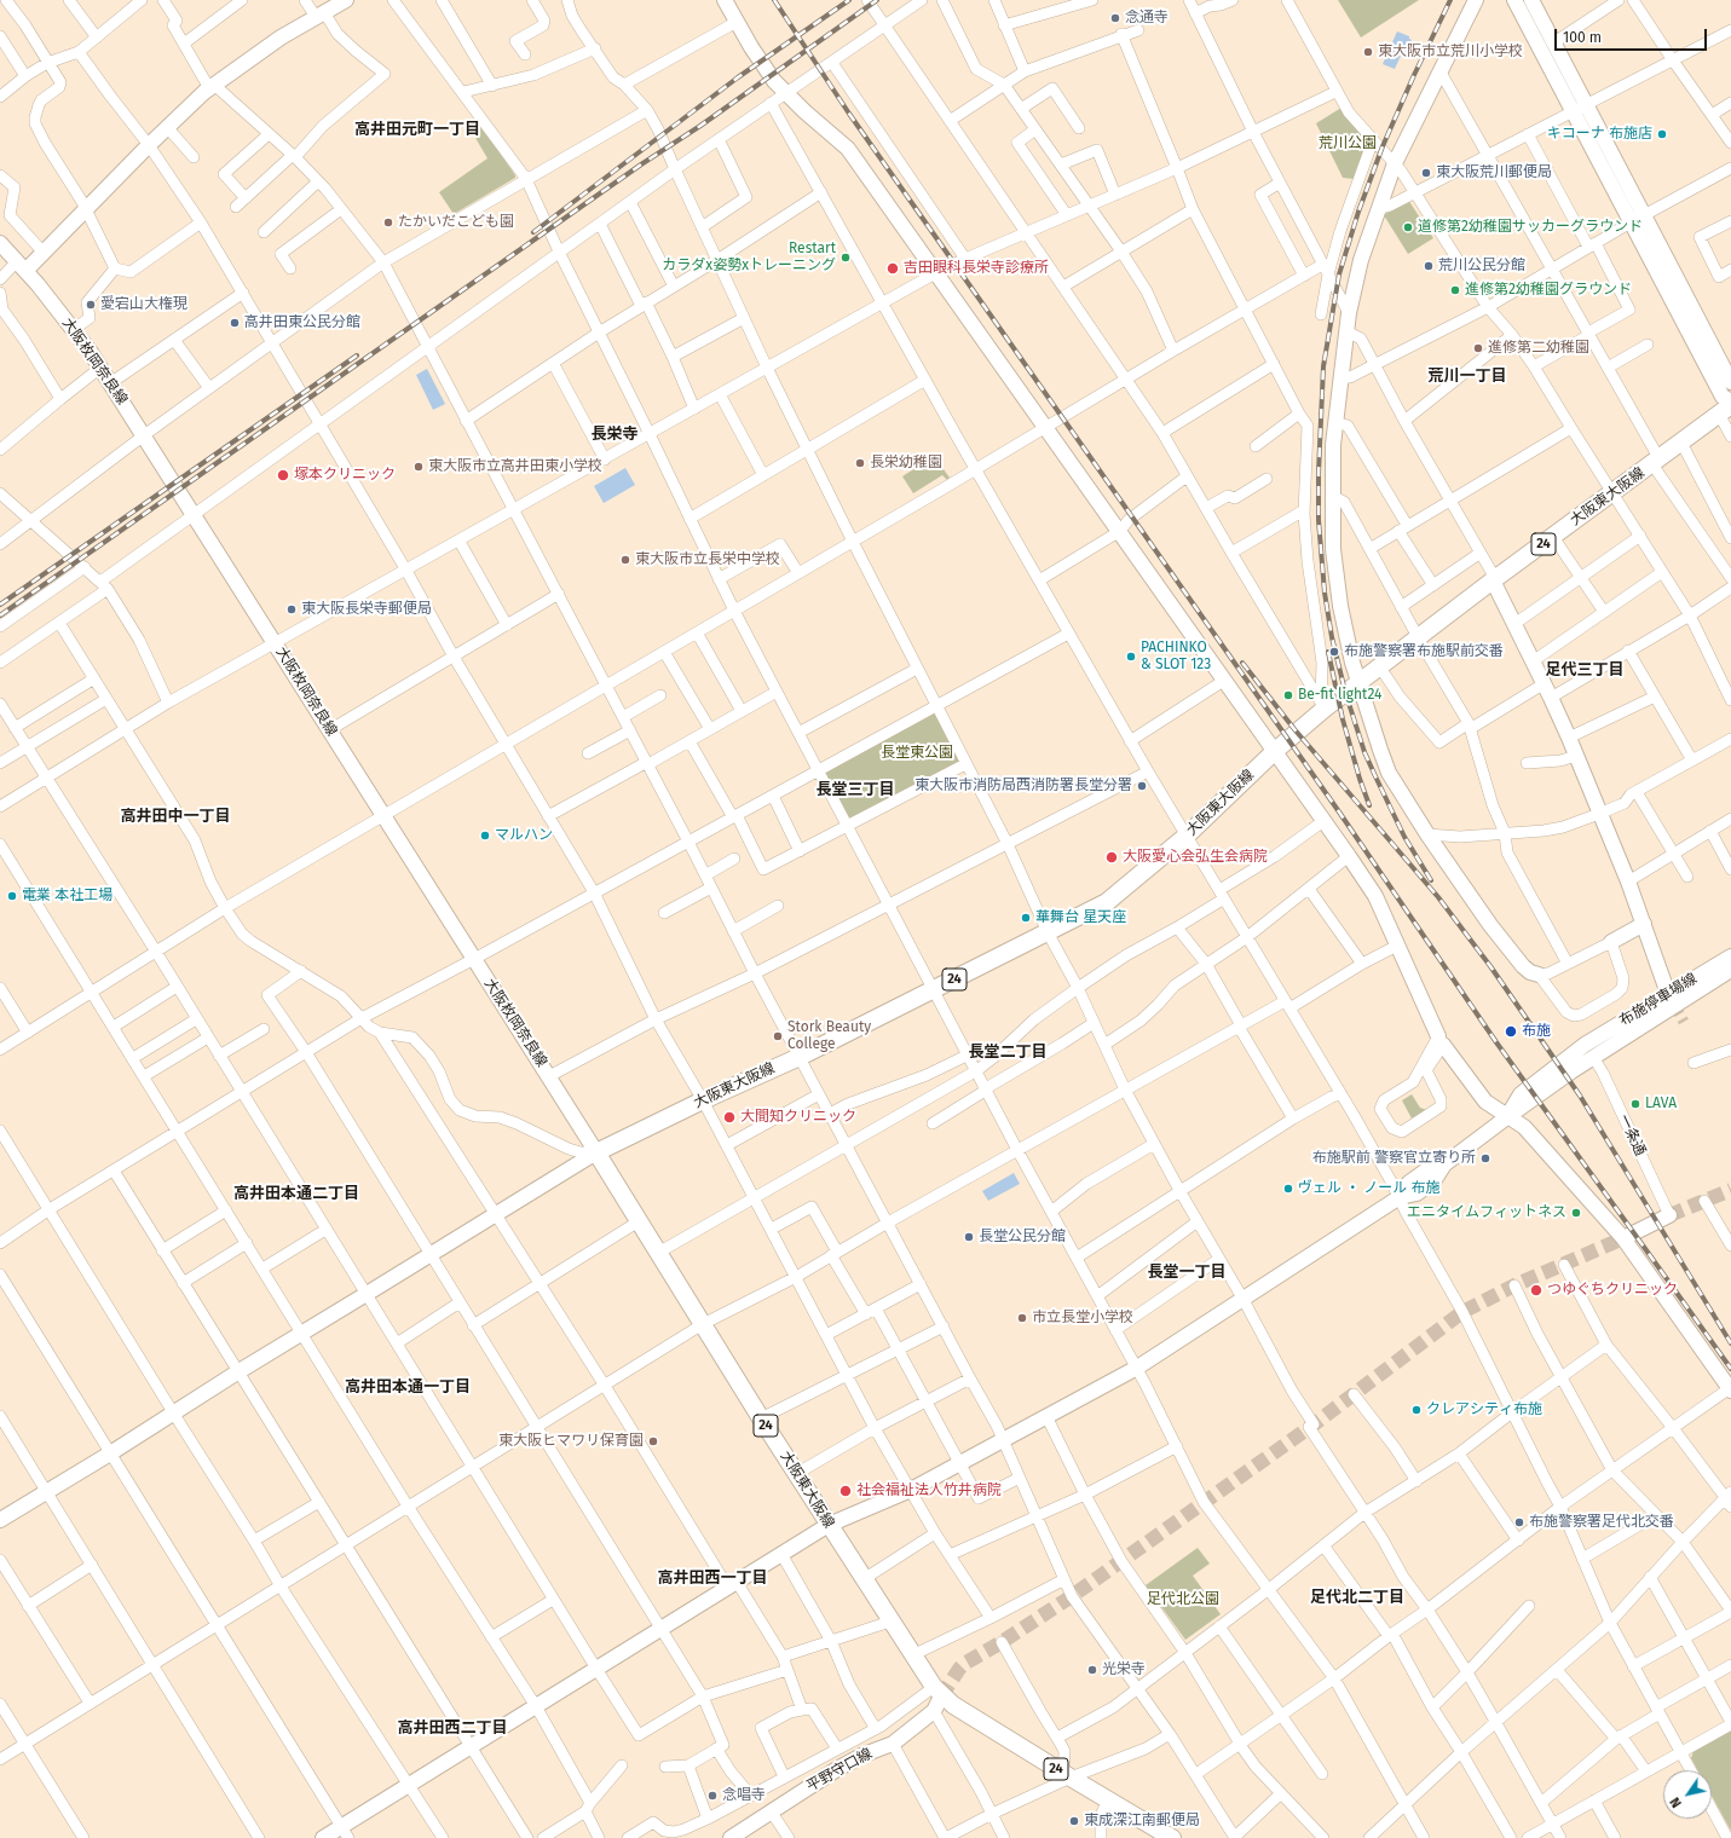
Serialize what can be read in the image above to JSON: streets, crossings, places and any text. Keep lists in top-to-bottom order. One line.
{"streets":{"main road":["大阪東大阪線","24"],"street":["大阪枚岡奈良線","布施停車場線","一条通","平野守口線"]},"crossings":[["大阪枚岡奈良線","大阪東大阪線"],["大阪東大阪線","布施停車場線"],["大阪東大阪線","平野守口線"],["布施停車場線","一条通"]],"districts":["高井田元町一丁目","荒川一丁目","長栄寺","足代三丁目","長堂三丁目","高井田中一丁目","長堂二丁目","高井田本通二丁目","長堂一丁目","高井田本通一丁目","高井田西一丁目","足代北二丁目","高井田西二丁目"],"parks":["荒川公園","長堂東公園","足代北公園"],"places":["念通寺","東大阪市立荒川小学校","キコーナ 布施店","東大阪荒川郵便局","たかいだこども園","道修第2幼稚園サッカーグラウンド","Restart カラダx姿勢xトレーニング","荒川公民分館","吉田眼科長栄寺診療所","進修第2幼稚園グラウンド","愛宕山大権現","高井田東公民分館","進修第二幼稚園","長栄幼稚園","東大阪市立高井田東小学校","塚本クリニック","東大阪市立長栄中学校","東大阪長栄寺郵便局","布施警察署布施駅前交番","PACHINKO & SLOT 123","Be-fit light24","東大阪市消防局西消防署長堂分署","マルハン","大阪愛心会弘生会病院","電業 本社工場","華舞台 星天座","布施","Stork Beauty College","LAVA","大間知クリニック","布施駅前 警察官立寄り所","ヴェル ・ ノール 布施","エニタイムフィットネス","長堂公民分館","つゆぐちクリニック","市立長堂小学校","クレアシティ布施","東大阪ヒマワリ保育園","社会福祉法人竹井病院","布施警察署足代北交番","光栄寺","念唱寺","東成深江南郵便局"],"scale_bar":"100 m","north":"bottom left"}
